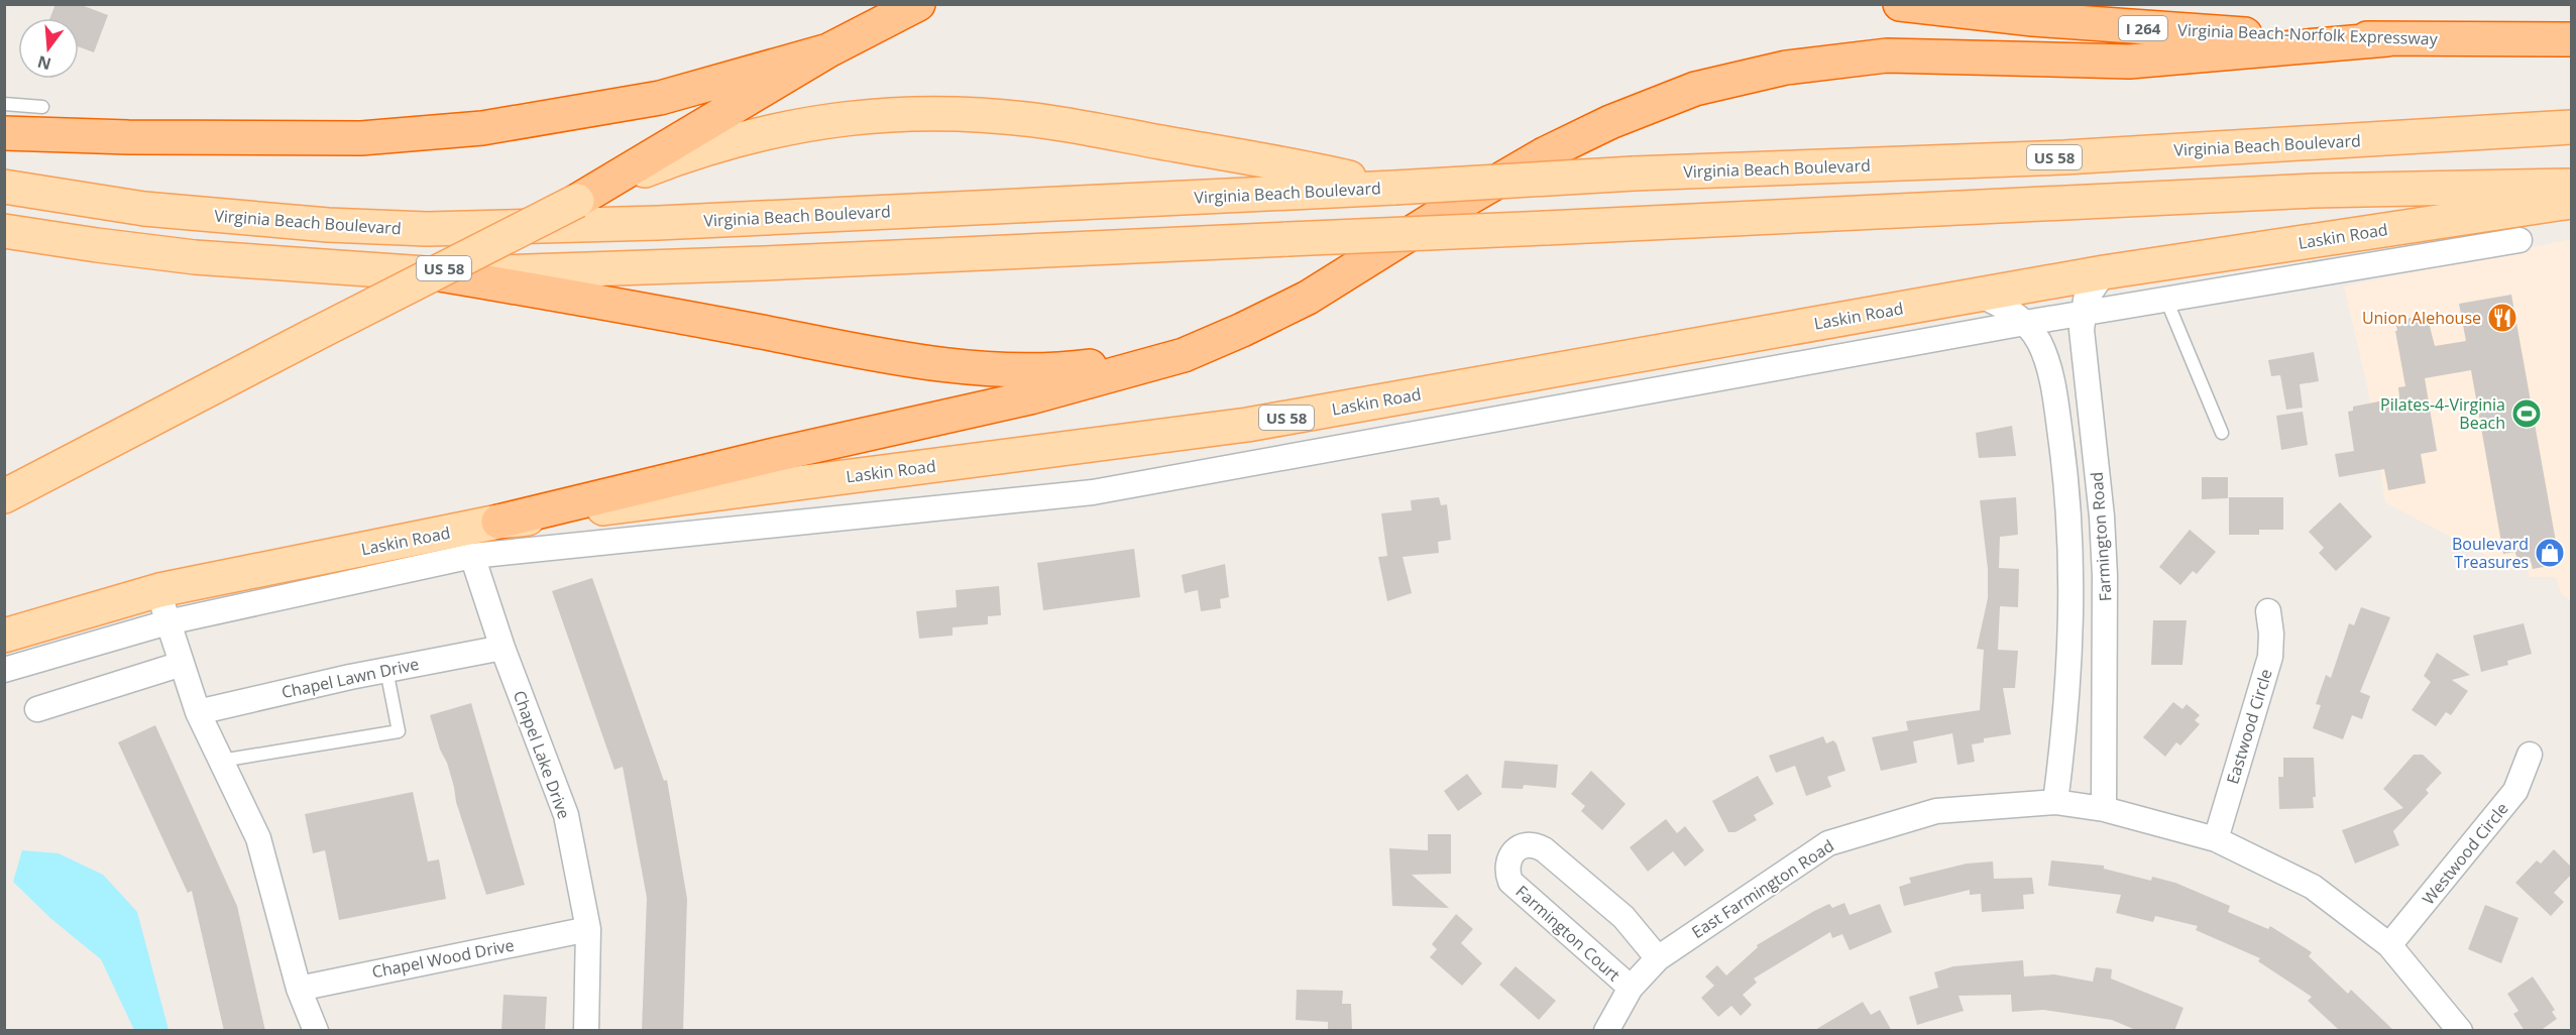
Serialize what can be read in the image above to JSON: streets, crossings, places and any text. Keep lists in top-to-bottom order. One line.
{"streets":{"highway":["I 264","Virginia Beach-Norfolk Expressway"],"main road":["Virginia Beach Boulevard","US 58","Laskin Road"],"street":["Farmington Road","Chapel Lawn Drive","Eastwood Circle","Chapel Lake Drive","Westwood Circle","East Farmington Road","Farmington Court","Chapel Wood Drive"]},"crossings":[["Virginia Beach Boulevard","US 58"],["Laskin Road","Farmington Road"],["Laskin Road","Chapel Lake Drive"],["Farmington Road","East Farmington Road"],["Chapel Lawn Drive","Chapel Lake Drive"],["Eastwood Circle","East Farmington Road"],["Chapel Lake Drive","Chapel Wood Drive"],["Westwood Circle","East Farmington Road"],["East Farmington Road","Farmington Court"]],"places":{"restaurant":["Union Alehouse"],"sports":["Pilates-4-Virginia Beach"],"shop":["Boulevard Treasures"]},"north":"bottom"}
